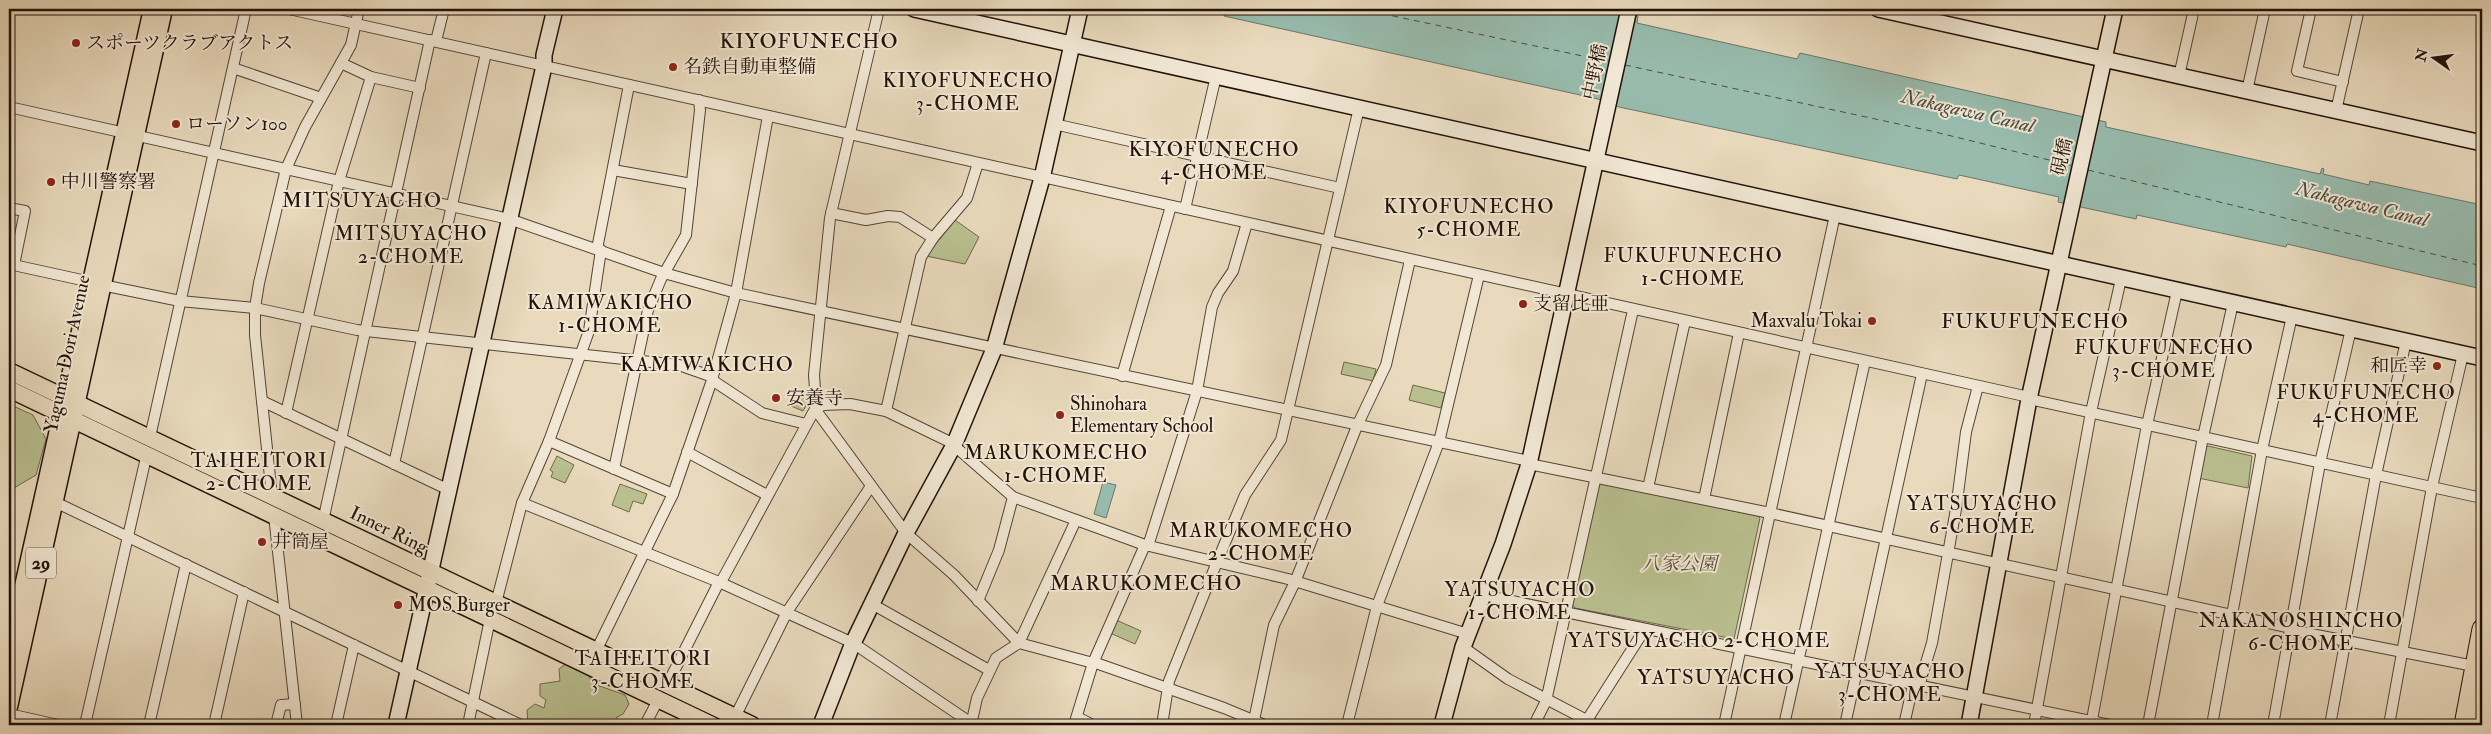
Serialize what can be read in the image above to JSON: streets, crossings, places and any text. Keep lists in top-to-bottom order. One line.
{"streets":{"main road":["Yaguma Dori Avenue","Inner Ring","29"],"street":["中野橋","硯橋"]},"crossings":[["Yaguma Dori Avenue","Inner Ring"]],"districts":["KIYOFUNECHO","KIYOFUNECHO 3-CHOME","KIYOFUNECHO 4-CHOME","MITSUYACHO","KIYOFUNECHO 5-CHOME","MITSUYACHO 2-CHOME","FUKUFUNECHO 1-CHOME","KAMIWAKICHO 1-CHOME","FUKUFUNECHO","FUKUFUNECHO 3-CHOME","KAMIWAKICHO","FUKUFUNECHO 4-CHOME","MARUKOMECHO 1-CHOME","TAIHEITORI 2-CHOME","YATSUYACHO 6-CHOME","MARUKOMECHO 2-CHOME","MARUKOMECHO","YATSUYACHO 1-CHOME","NAKANOSHINCHO 6-CHOME","YATSUYACHO 2-CHOME","TAIHEITORI 3-CHOME","YATSUYACHO 3-CHOME","YATSUYACHO"],"water":["Nakagawa Canal"],"parks":["八家公園"],"places":["スポーツクラブアクトス","名鉄自動車整備","ローソン100","中川警察署","支留比亜","Maxvalu Tokai","和匠幸","安養寺","Shinohara Elementary School","井筒屋","MOS Burger"],"north":"left"}
